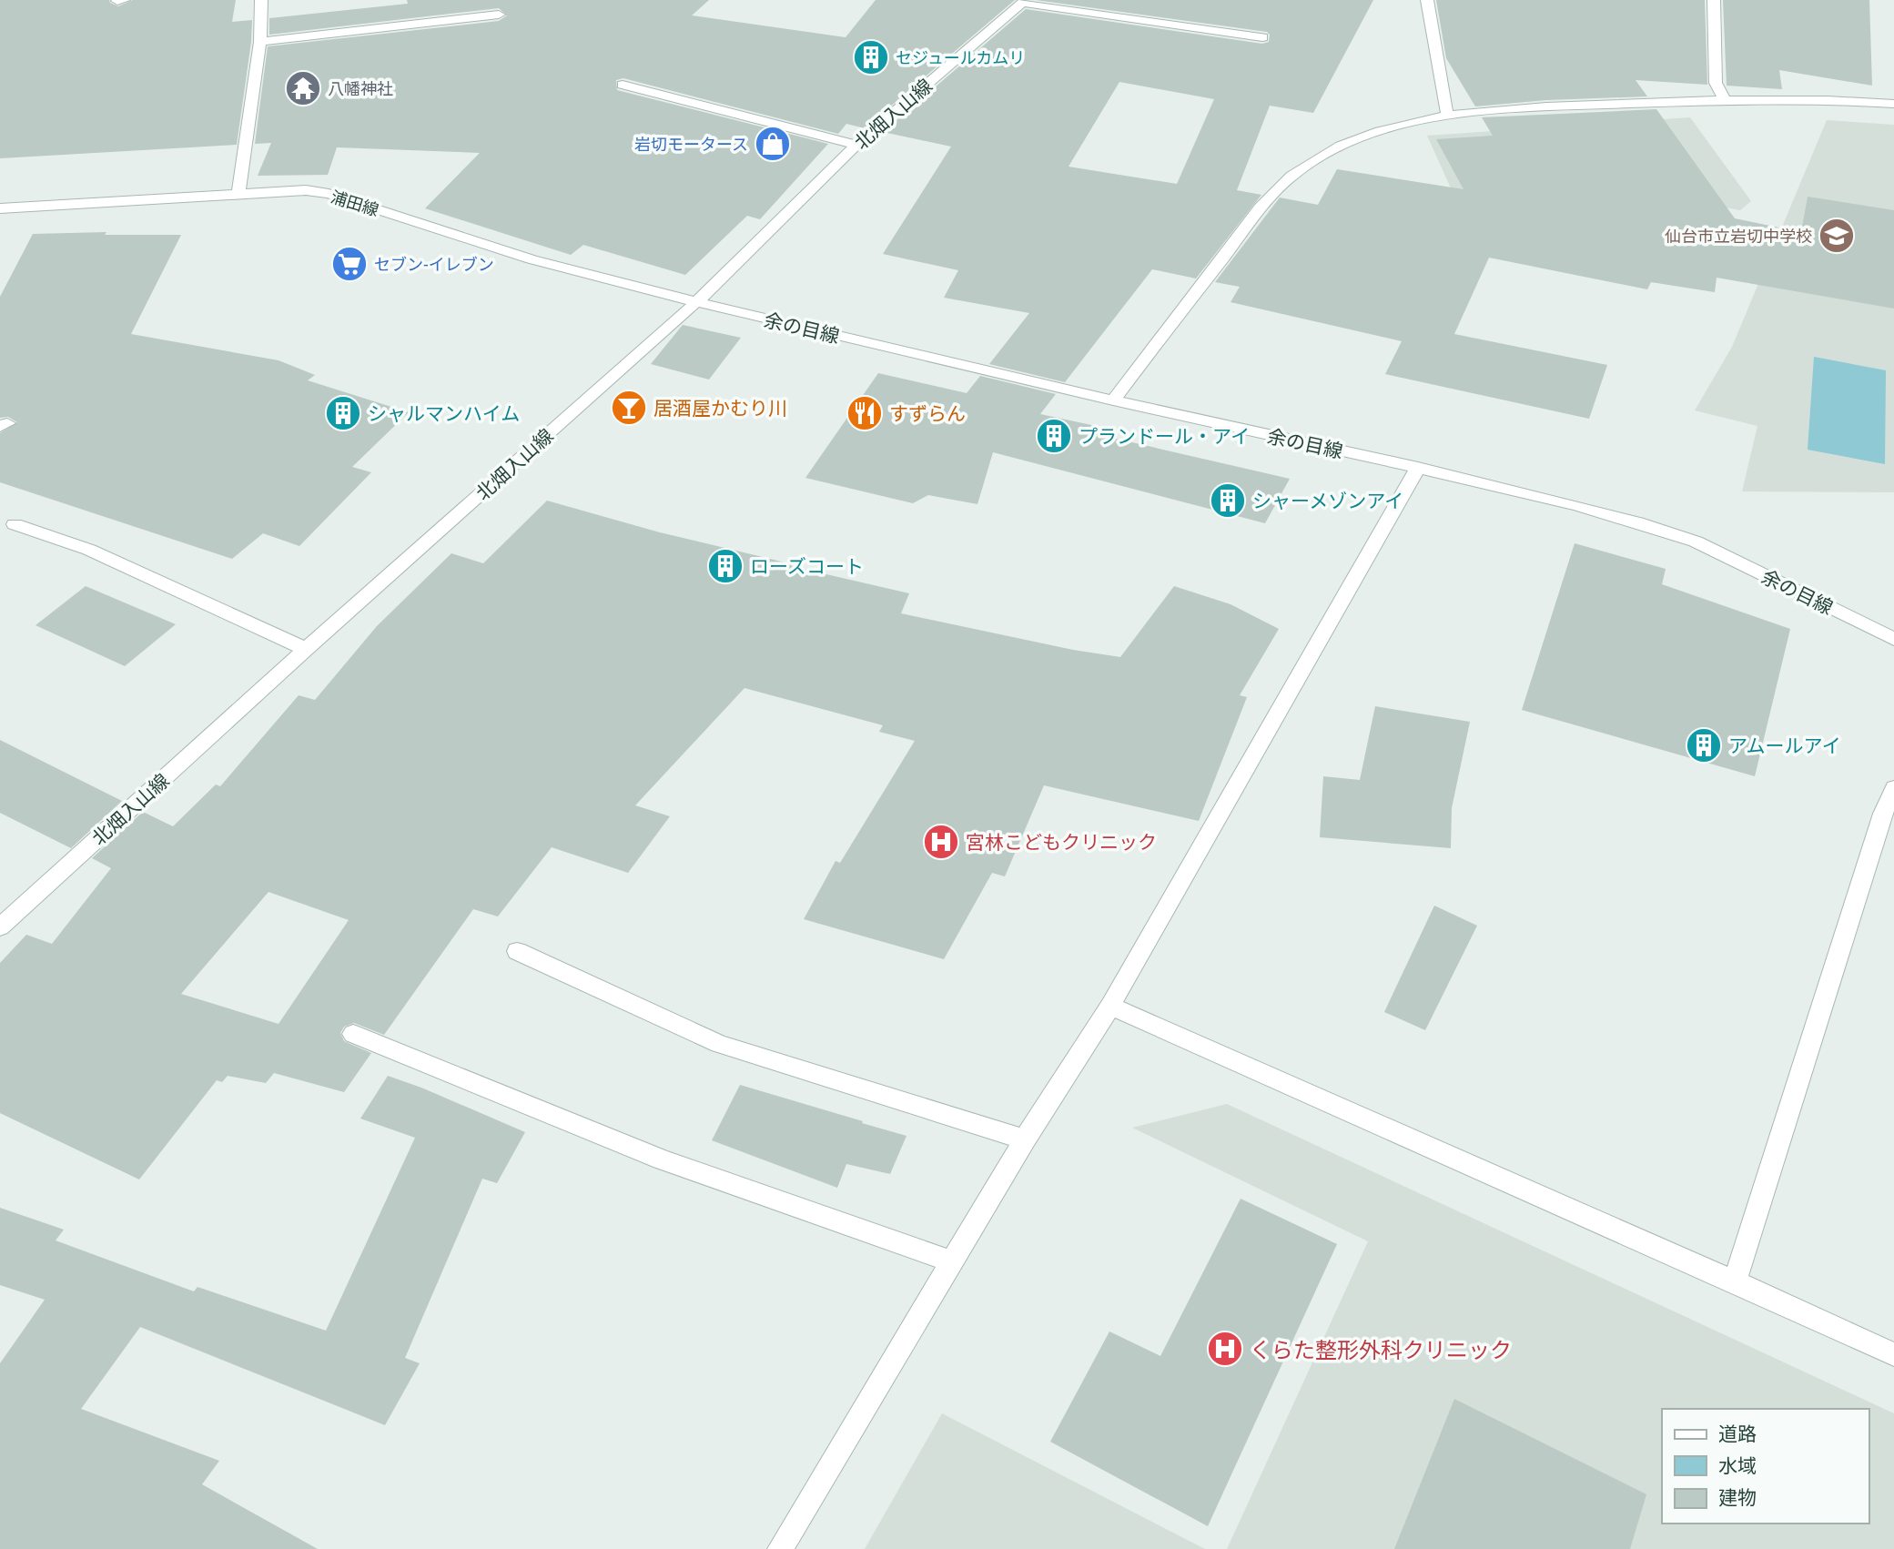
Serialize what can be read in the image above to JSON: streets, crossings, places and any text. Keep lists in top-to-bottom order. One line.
{"streets":{"street":["北畑入山線","浦田線","余の目線"]},"crossings":[["北畑入山線","浦田線"],["北畑入山線","余の目線"],["浦田線","余の目線"]],"places":{"building":["セジュールカムリ","シャルマンハイム","プランドール・アイ","シャーメゾンアイ","ローズコート","アムールアイ"],"temple":["八幡神社"],"shop":["岩切モータース"],"school or university":["仙台市立岩切中学校"],"supermarket":["セブン-イレブン"],"bar":["居酒屋かむり川"],"restaurant":["すずらん"],"hospital":["宮林こどもクリニック","くらた整形外科クリニック"]},"legend":["道路","水域","建物"]}
